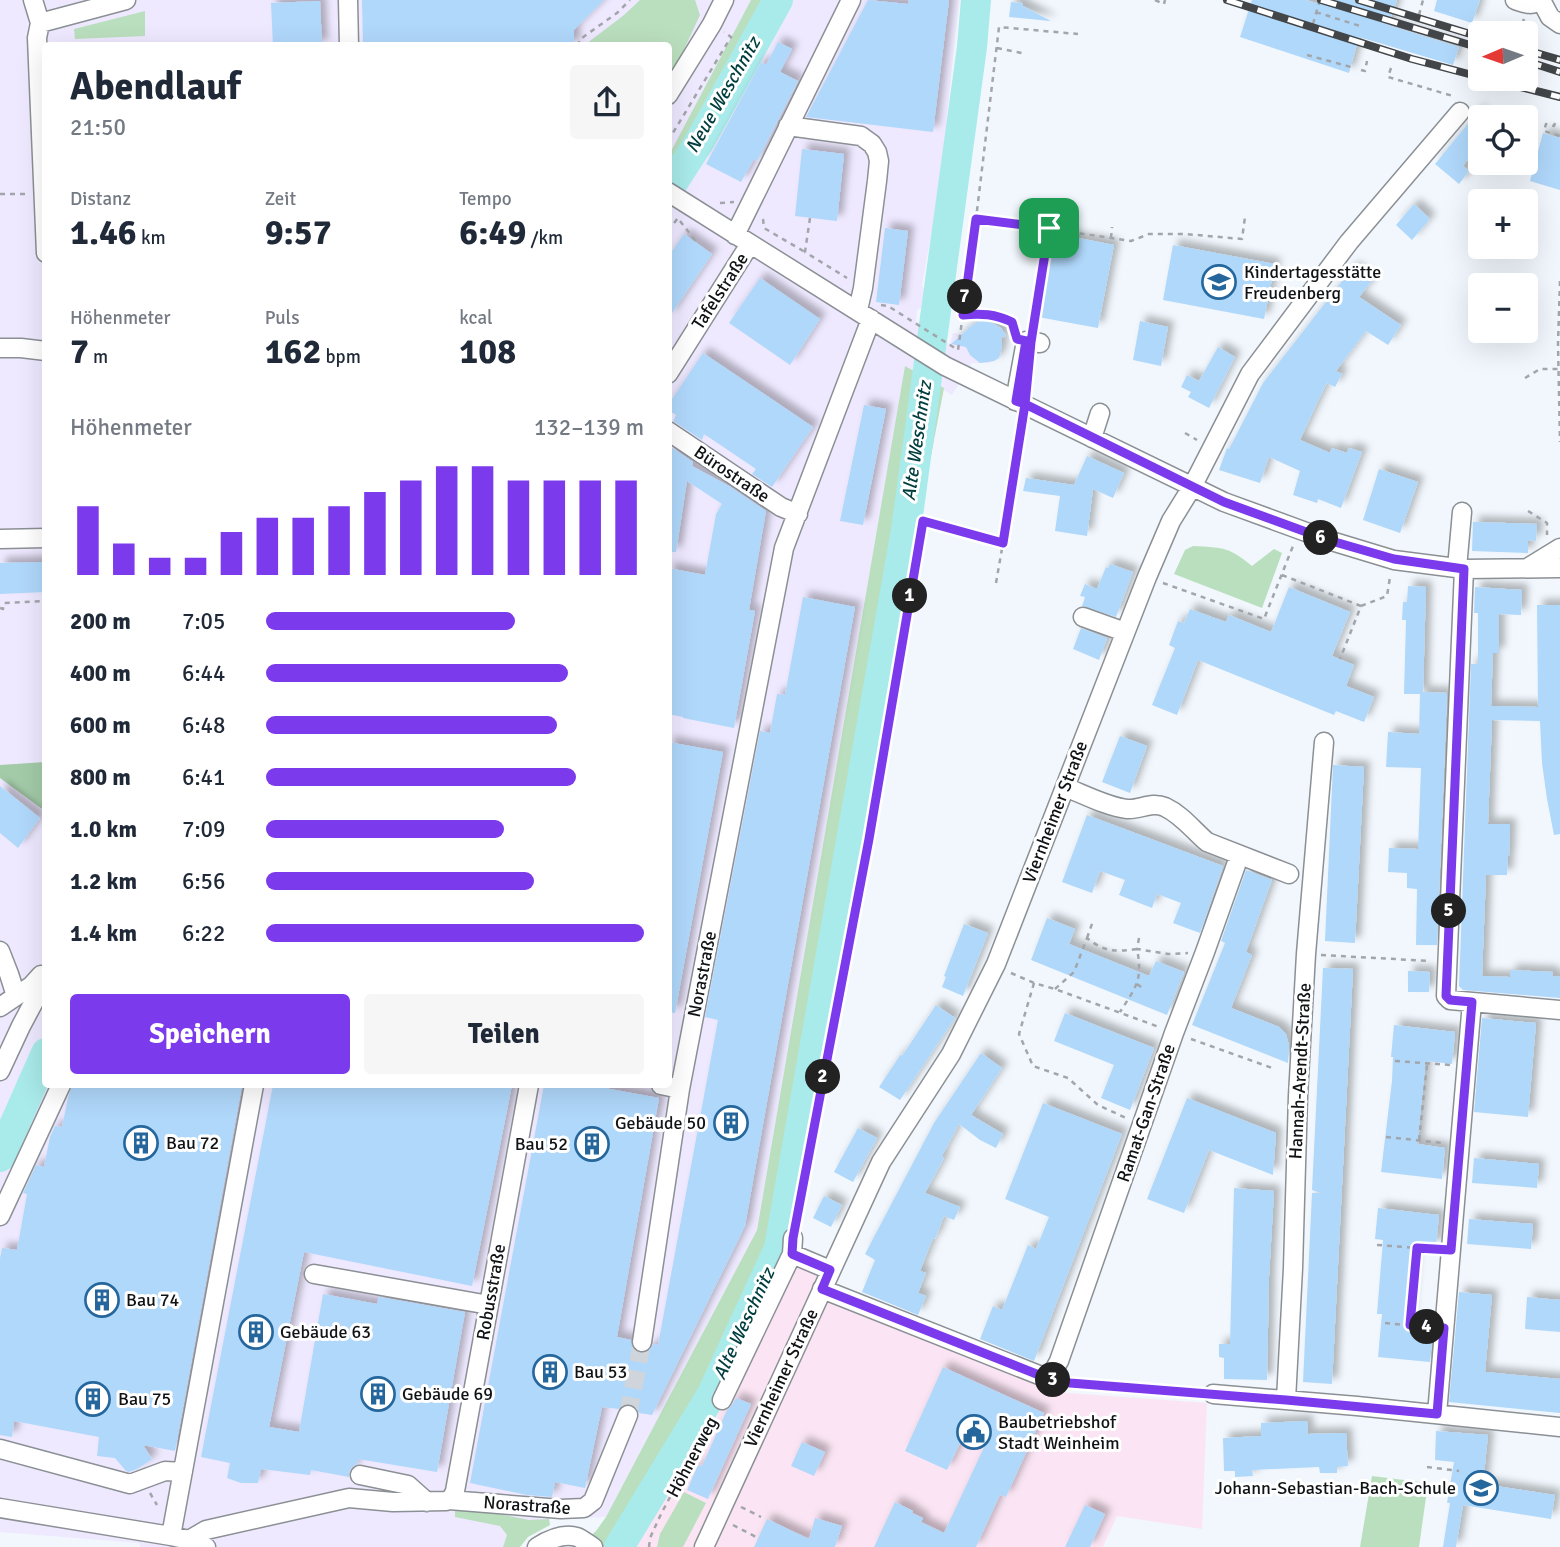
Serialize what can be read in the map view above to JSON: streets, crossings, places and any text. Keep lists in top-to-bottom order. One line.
{"streets":{"street":["Tafelstraße","Bürostraße","Viernheimer Straße","Norastraße","Hannah-Arendt-Straße","Ramat-Gan-Straße","Robusstraße","Höhnerweg"]},"crossings":[["Tafelstraße","Norastraße"],["Bürostraße","Norastraße"],["Norastraße","Robusstraße"]],"water":["Neue Weschnitz","Alte Weschnitz"],"places":{"school or university":["Kindertagesstätte Freudenberg","Johann-Sebastian-Bach-Schule"],"building":["Gebäude 50","Bau 72","Bau 52","Bau 74","Gebäude 63","Bau 53","Gebäude 69","Bau 75"],"public building":["Baubetriebshof Stadt Weinheim"]},"north":"left","page":{"map_buttons":["+","−"],"heading":["Abendlauf","21:50"],"stats":[["Distanz","1.46 km"],["Zeit","9:57"],["Tempo","6:49 /km"],["Höhenmeter","7 m"],["Puls","162 bpm"],["kcal","108"]],"pins":["7","6","1","5","2","4","3"],"chart":["Höhenmeter","132–139 m"],"list":[{"name":"200 m","note":"7:05"},{"name":"400 m","note":"6:44"},{"name":"600 m","note":"6:48"},{"name":"800 m","note":"6:41"},{"name":"1.0 km","note":"7:09"},{"name":"1.2 km","note":"6:56"},{"name":"1.4 km","note":"6:22"}],"buttons":["Speichern","Teilen"]}}
